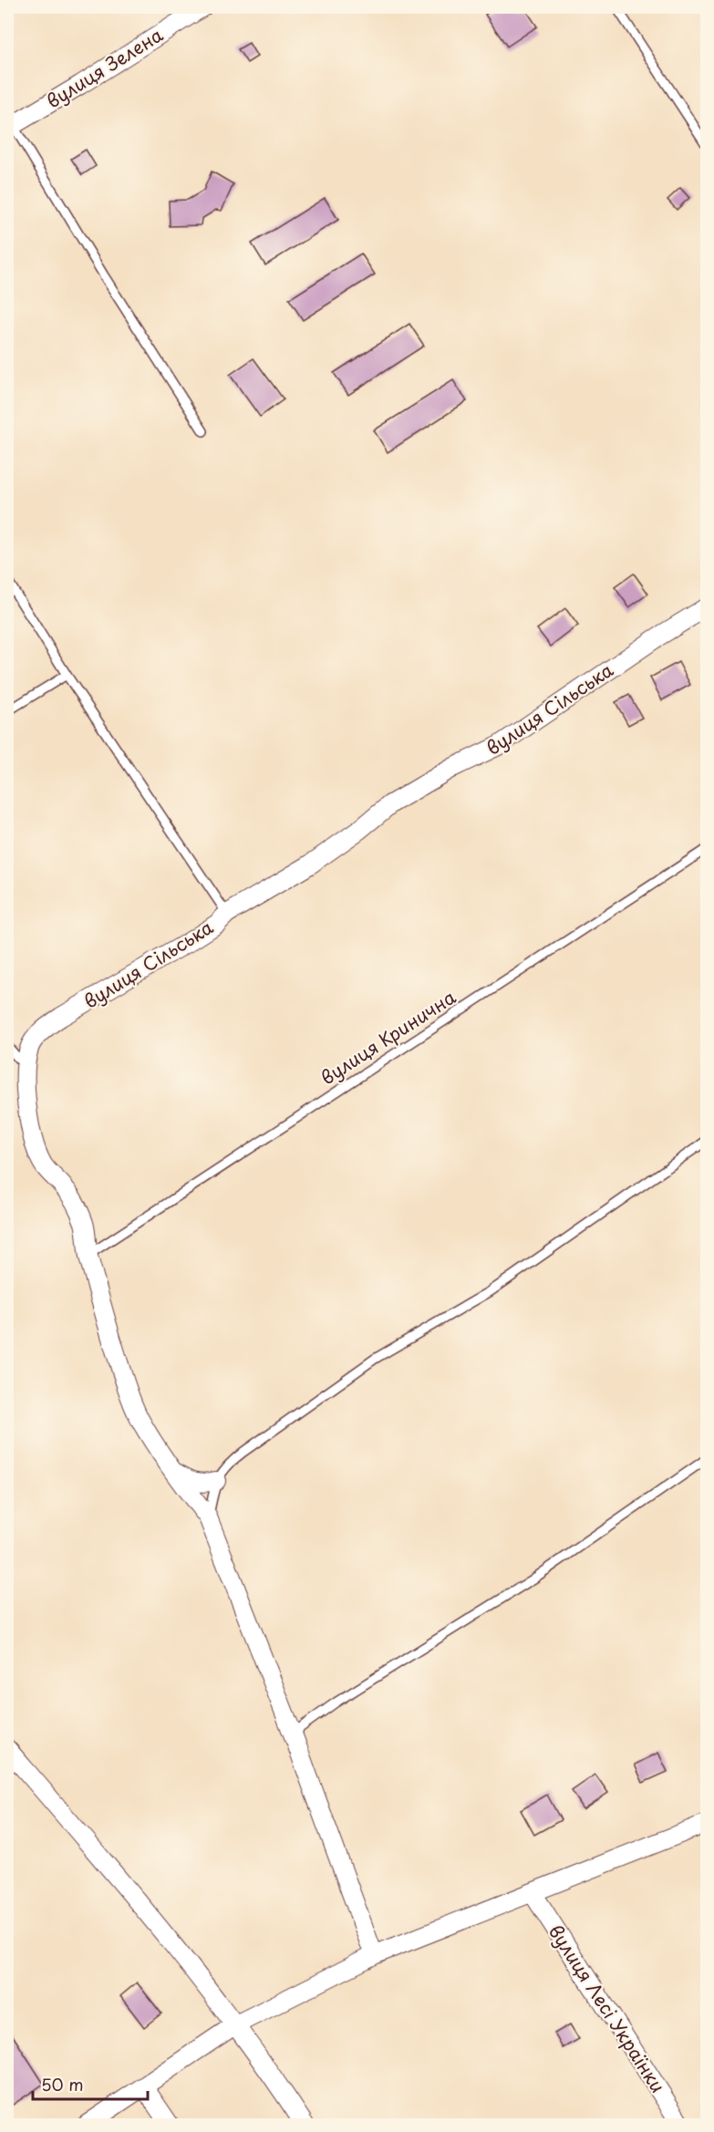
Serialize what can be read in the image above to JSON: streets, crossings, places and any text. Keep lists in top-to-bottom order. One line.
{"streets":{"street":["вулиця Зелена","вулиця Сільська","вулиця Лесі Українки"],"lane":["вулиця Кринична"]},"crossings":[["вулиця Сільська","вулиця Кринична"]],"scale_bar":"50 m"}
